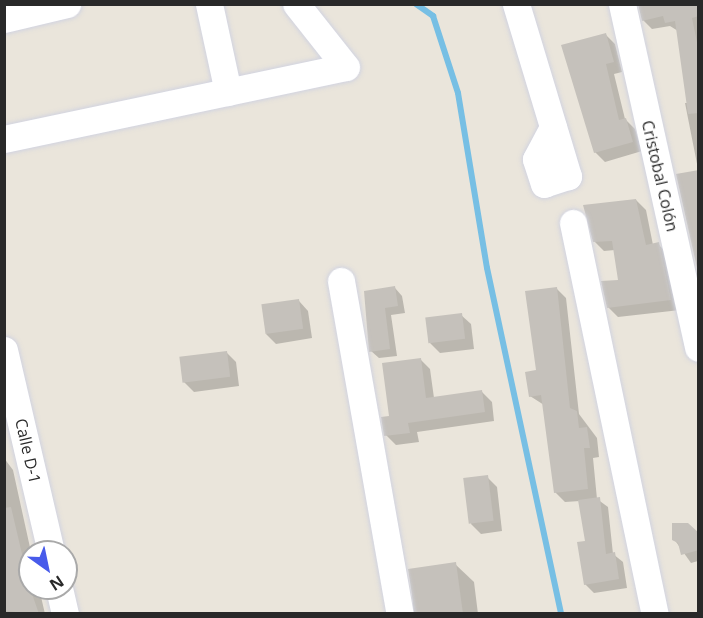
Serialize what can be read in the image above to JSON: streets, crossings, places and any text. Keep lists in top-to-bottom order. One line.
{"streets":{"street":["Cristobal Colón","Calle D-1"]},"north":"bottom right"}
